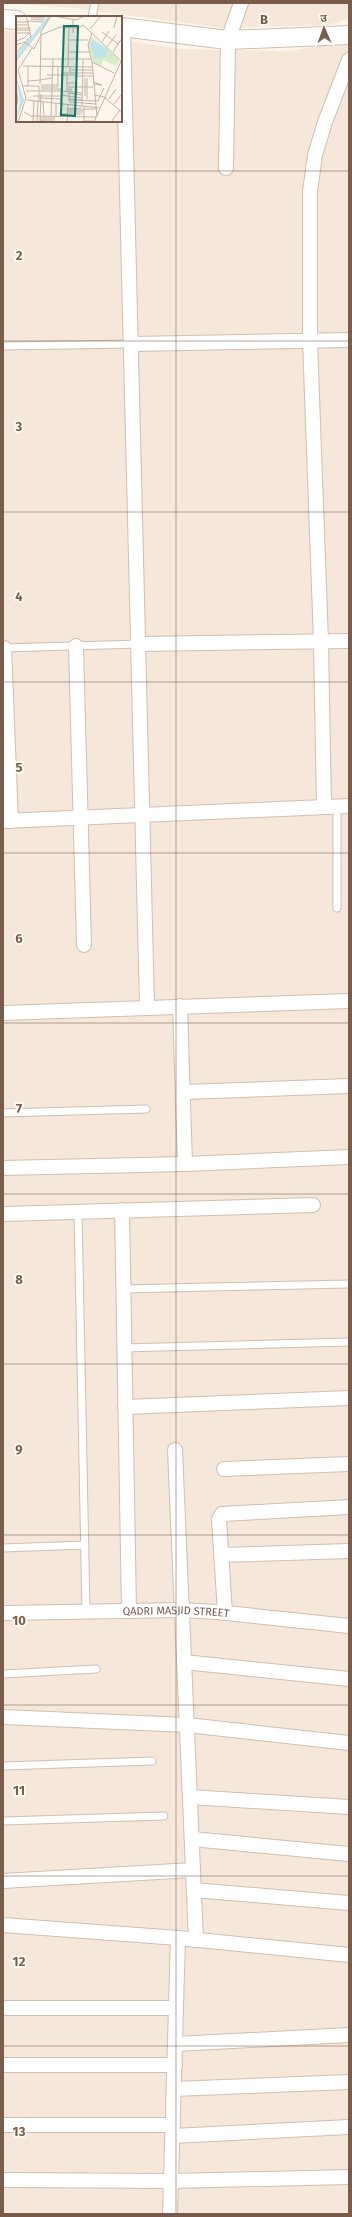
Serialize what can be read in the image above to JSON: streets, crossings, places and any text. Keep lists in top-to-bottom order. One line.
{"streets":{"street":["QADRI MASJID STREET"]},"north":"top","grid":{"columns":["B"],"rows":["2","3","4","5","6","7","8","9","10","11","12","13"]}}
